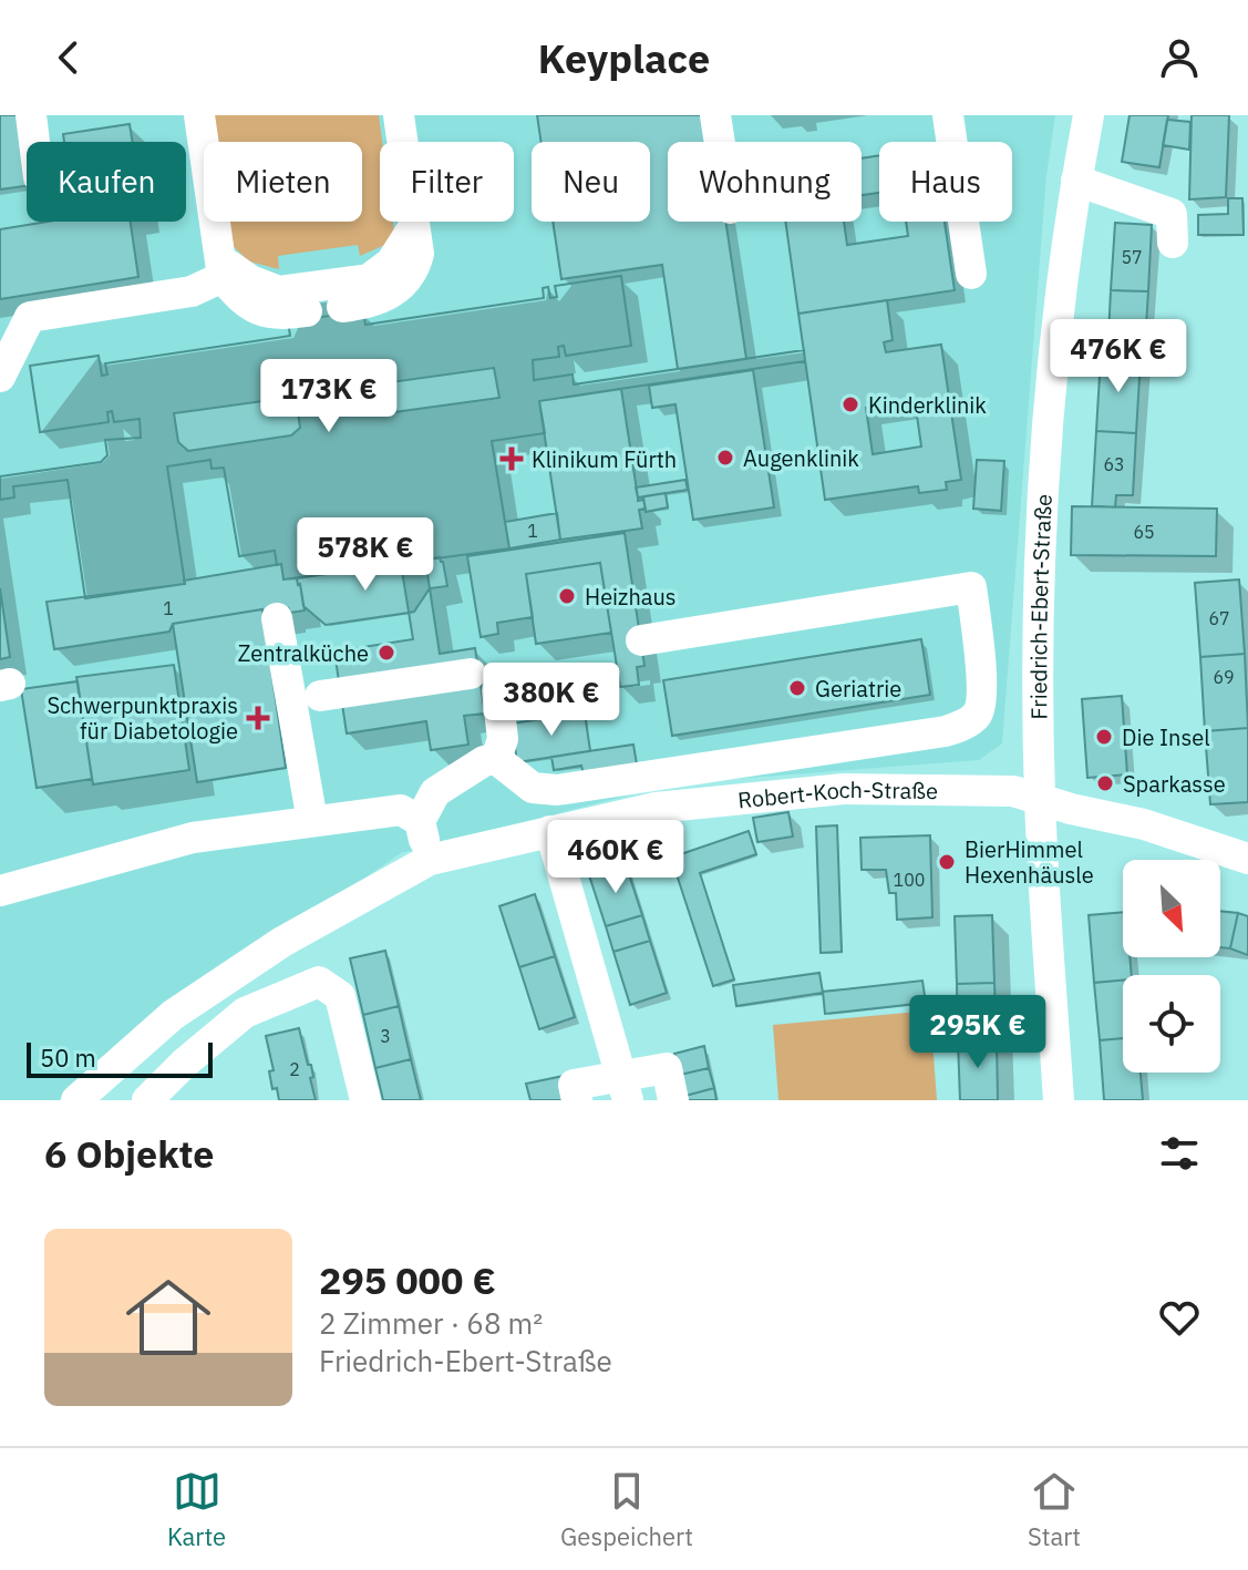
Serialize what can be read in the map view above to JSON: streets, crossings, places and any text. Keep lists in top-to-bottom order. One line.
{"streets":{"street":["Friedrich-Ebert-Straße","Robert-Koch-Straße"]},"crossings":[["Friedrich-Ebert-Straße","Robert-Koch-Straße"]],"places":{"other":["Kinderklinik","Augenklinik","Heizhaus","Zentralküche","Geriatrie","Die Insel","Sparkasse","BierHimmel Hexenhäusle"],"health":["Klinikum Fürth","Schwerpunktpraxis für Diabetologie"]},"house_numbers":["57","63","1","65","1","67","69","100","3","2"],"scale_bar":"50 m","north":"bottom right","page":{"header":"Keyplace","chip":["Kaufen","Mieten","Filter","Neu","Wohnung","Haus"],"price":["476K €","173K €","578K €","380K €","460K €","295K €"],"scale":"50 m","heading":"6 Objekte","list":[{"name":"295 000 €","note":"2 Zimmer · 68 m² · Friedrich-Ebert-Straße"}],"tabs":["Karte","Gespeichert","Start"]}}
